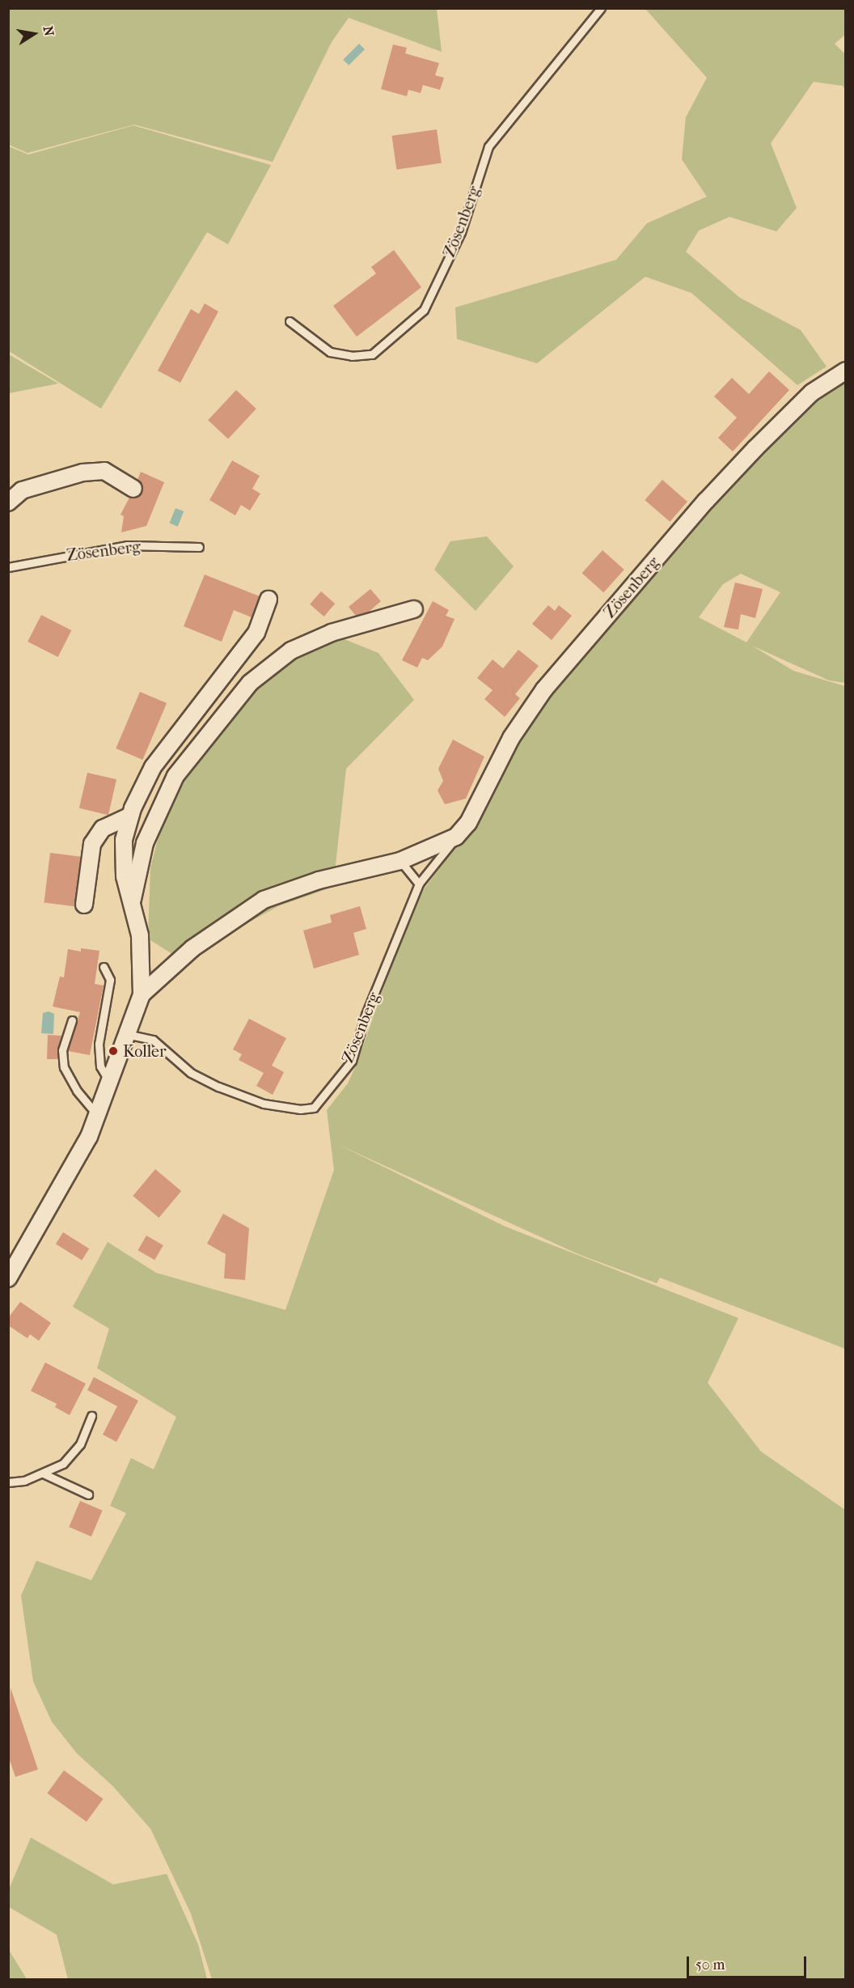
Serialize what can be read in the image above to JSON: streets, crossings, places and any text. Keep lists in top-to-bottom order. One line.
{"streets":{"street":["Zösenberg"]},"places":["Koller"],"scale_bar":"50 m","north":"right"}
